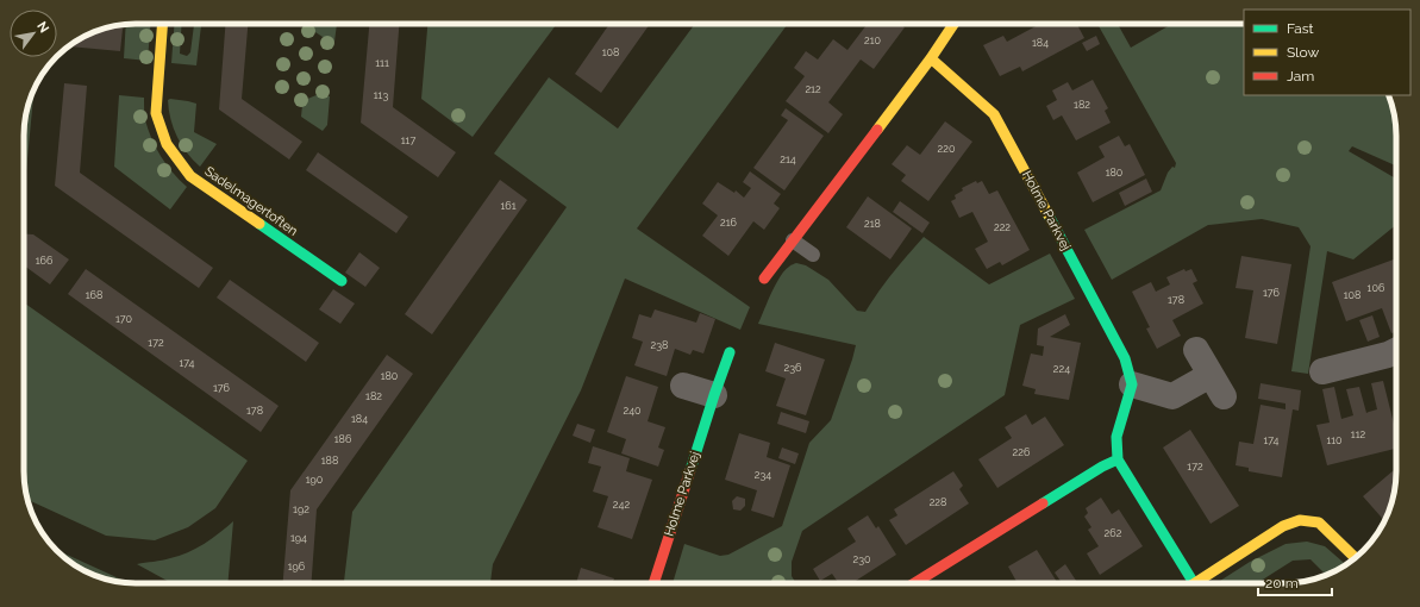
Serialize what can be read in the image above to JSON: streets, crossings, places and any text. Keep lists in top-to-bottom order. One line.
{"streets":{"street":["Sadelmagertoften","Holme Parkvej"]},"house_numbers":["210","184","108","111","212","113","182","117","220","214","180","161","216","218","222","166","106","176","168","108","178","170","172","238","174","236","224","180","176","182","178","240","184","112","186","174","110","226","188","172","234","190","228","242","192","262","194","230","196"],"legend":["Fast","Slow","Jam"],"scale_bar":"20 m","north":"top right"}
